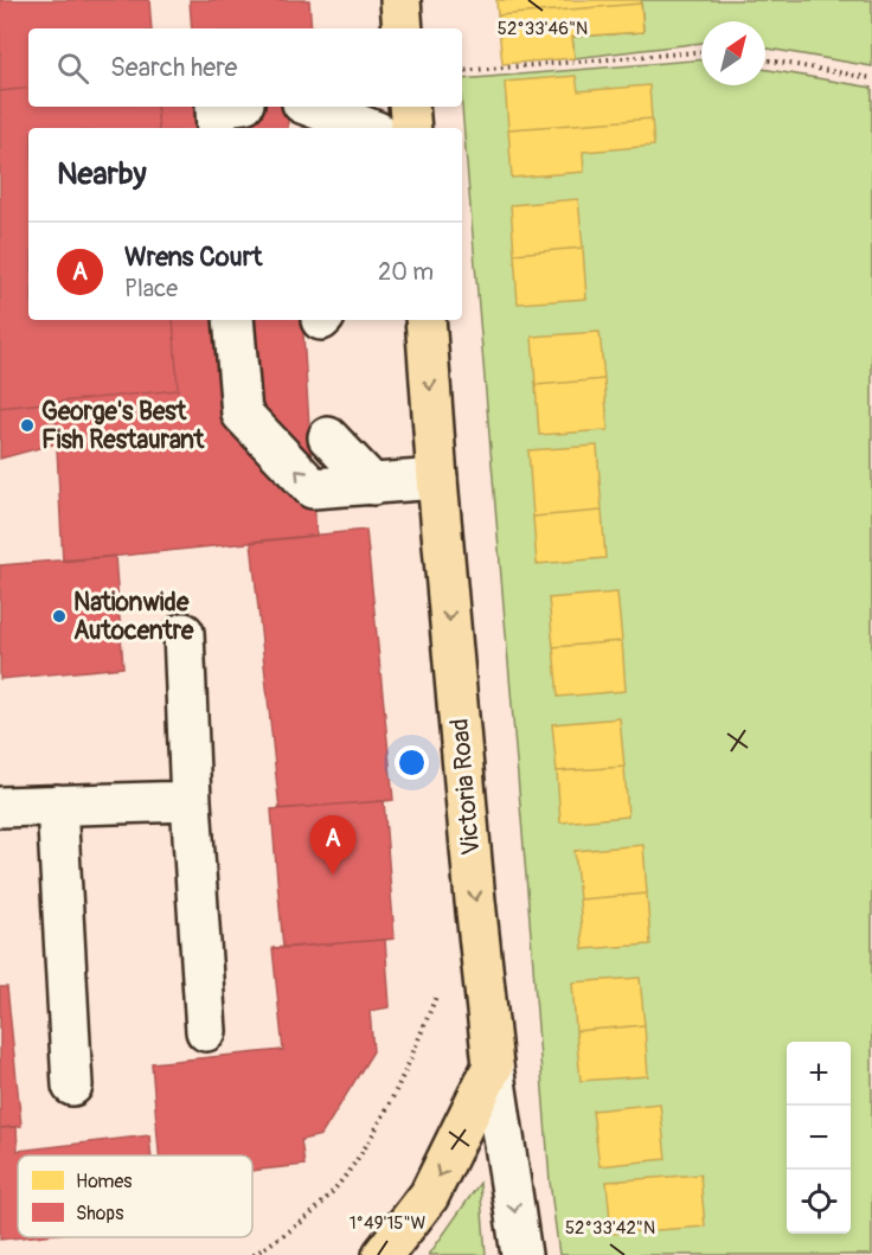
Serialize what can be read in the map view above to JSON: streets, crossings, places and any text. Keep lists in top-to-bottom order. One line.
{"streets":{"main road":["Victoria Road"]},"one_way":["Victoria Road"],"places":["George's Best Fish Restaurant","Nationwide Autocentre"],"legend":["Homes","Shops"],"north":"top right","page":{"search":"Search here","heading":"Nearby","list":[{"mark":"A","name":"Wrens Court","note":"Place","value":"20 m"}],"pins":"A","map_buttons":["+","−"]},"coordinates":["52°33'46\"N","1°49'15\"W","52°33'42\"N"]}
